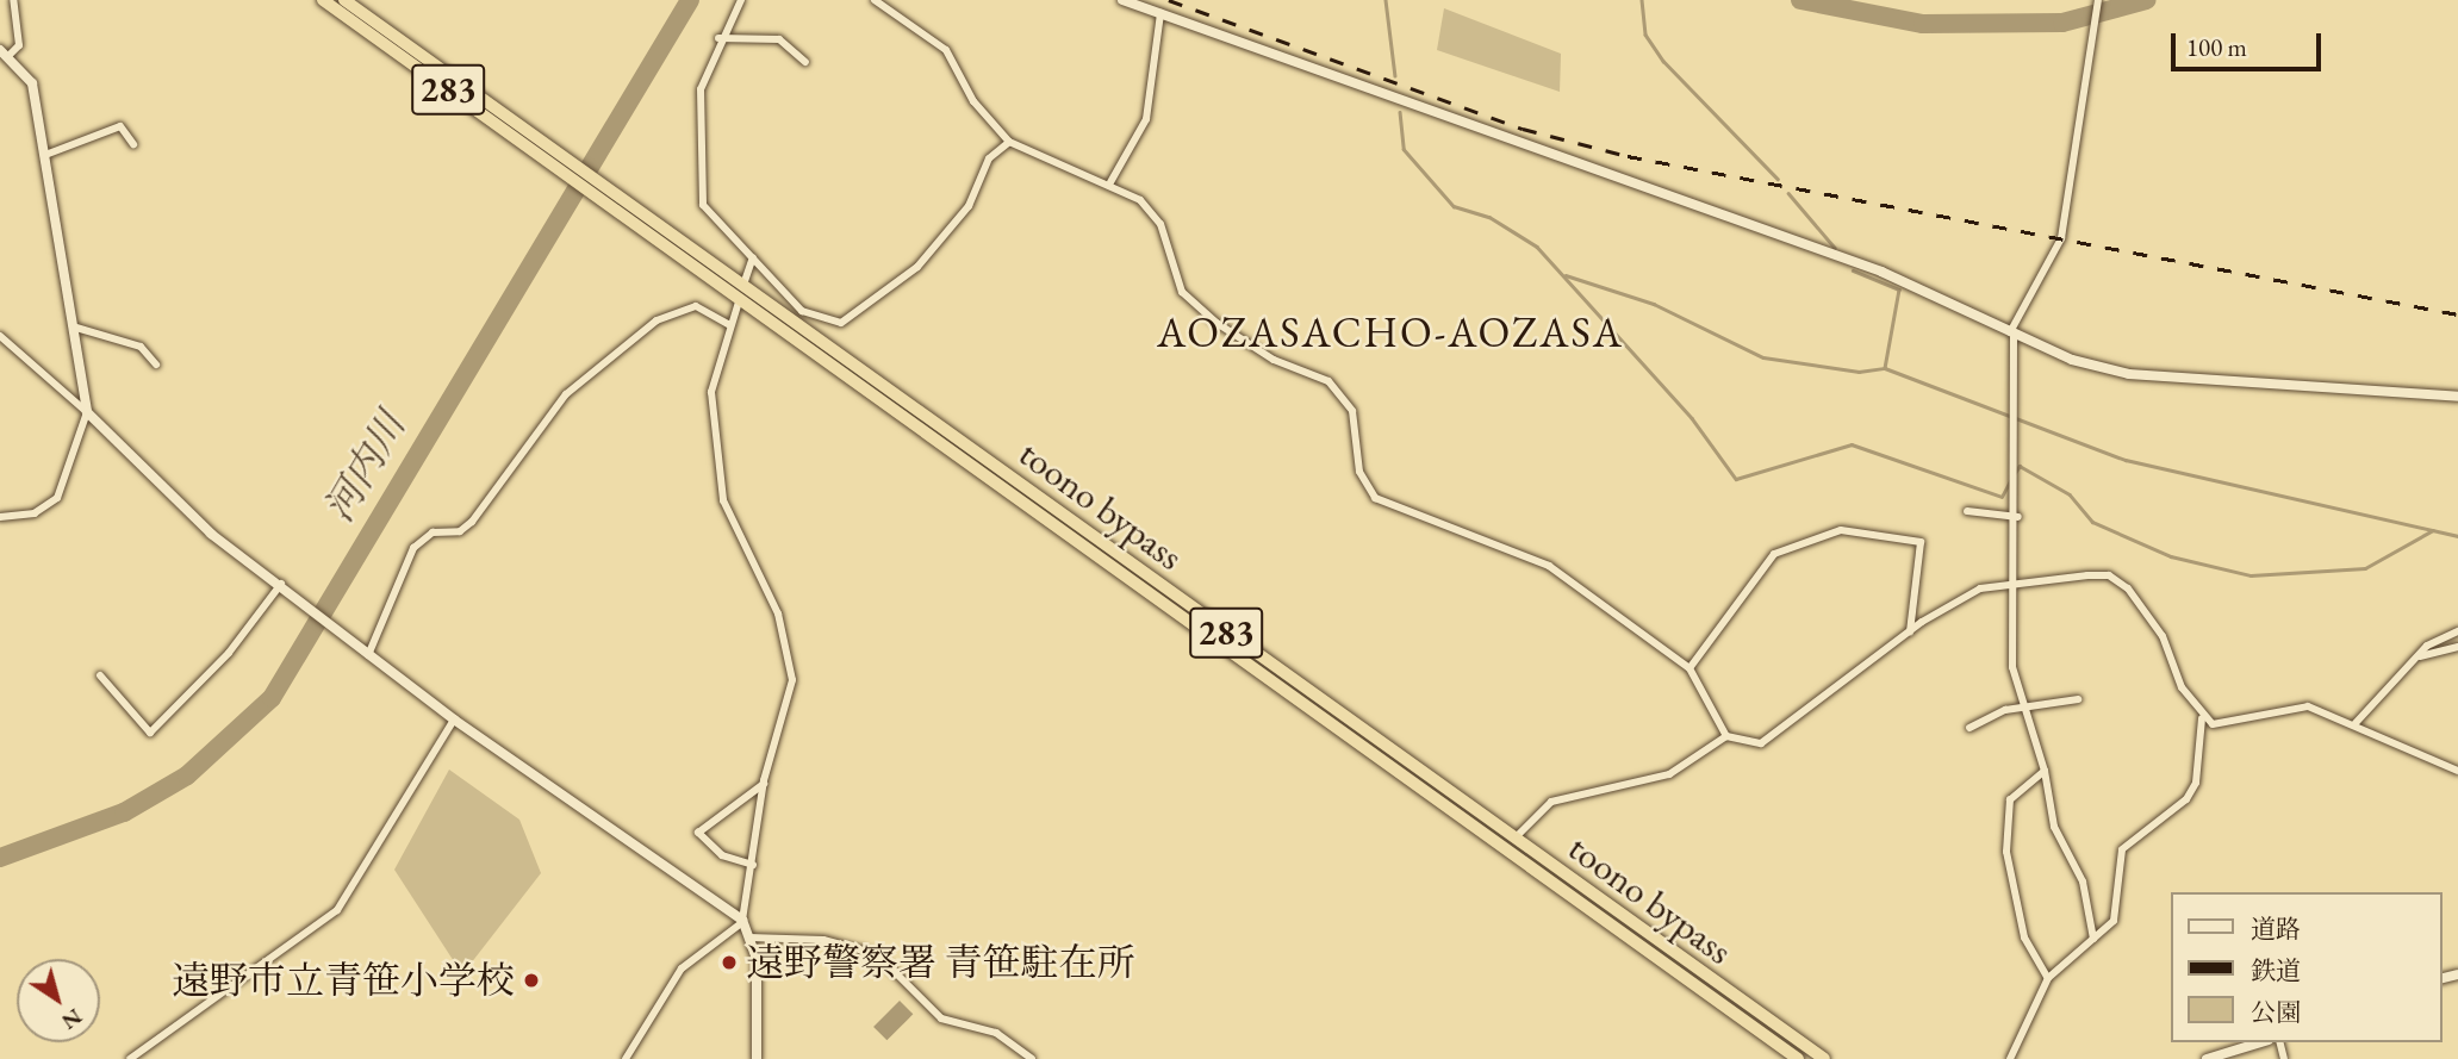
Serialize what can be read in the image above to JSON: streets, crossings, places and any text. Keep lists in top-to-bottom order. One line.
{"streets":{"highway":["283","toono bypass"]},"districts":["AOZASACHO-AOZASA"],"water":["河内川"],"places":["遠野警察署 青笹駐在所","遠野市立青笹小学校"],"legend":["道路","鉄道","公園"],"scale_bar":"100 m","north":"bottom right"}
